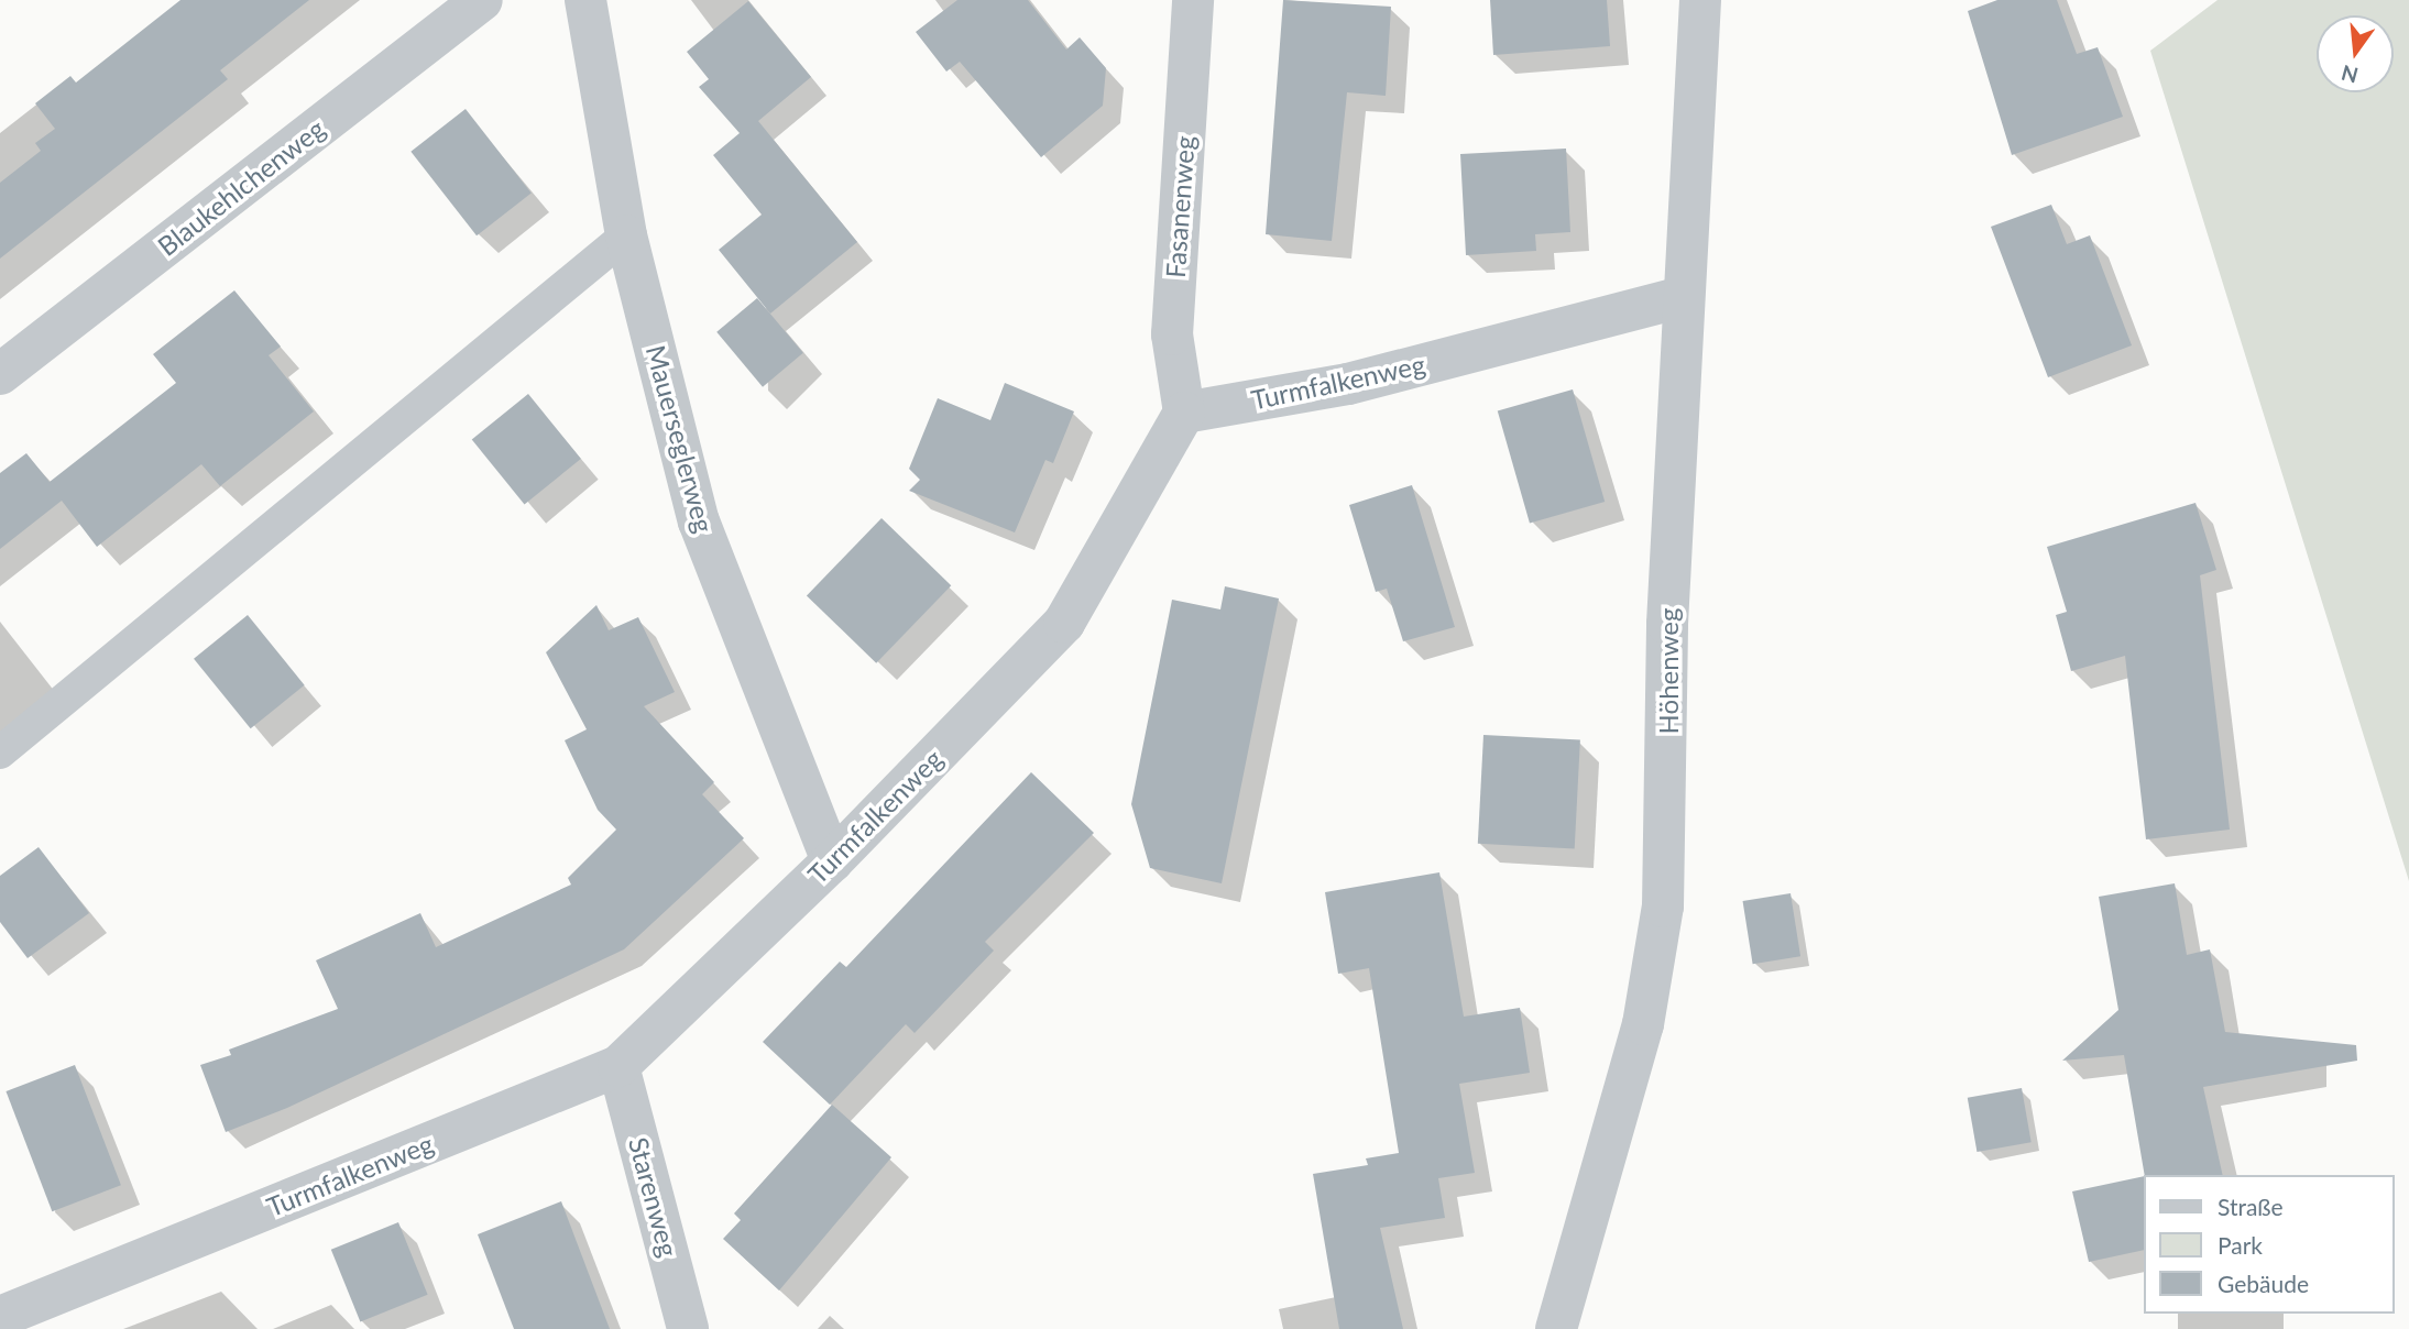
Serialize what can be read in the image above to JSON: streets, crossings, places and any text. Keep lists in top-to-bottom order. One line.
{"streets":{"street":["Blaukehlchenweg","Fasanenweg","Turmfalkenweg","Mauerseglerweg","Höhenweg","Starenweg"]},"crossings":[["Fasanenweg","Turmfalkenweg"],["Turmfalkenweg","Mauerseglerweg"],["Turmfalkenweg","Höhenweg"],["Turmfalkenweg","Starenweg"]],"legend":["Straße","Park","Gebäude"],"north":"bottom"}
